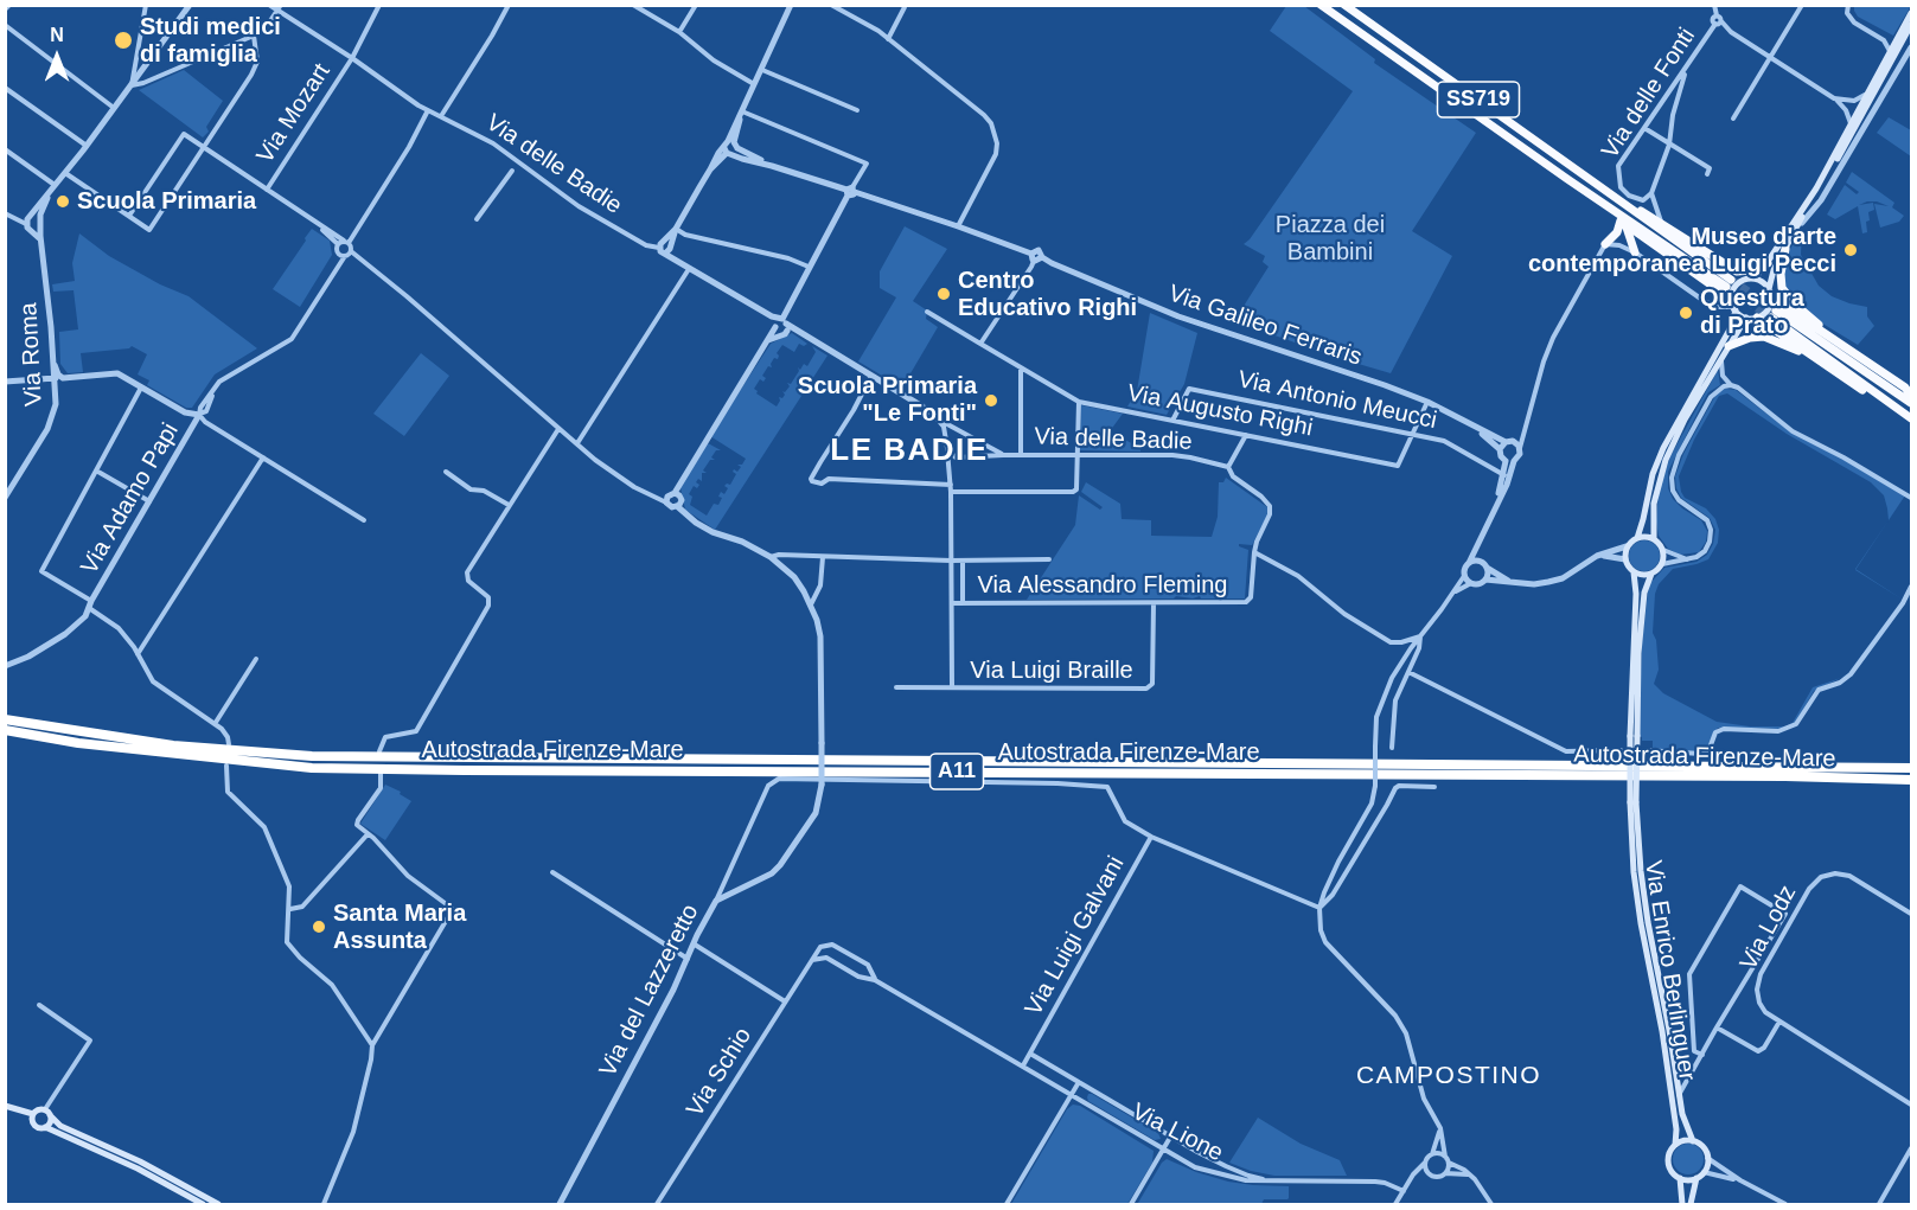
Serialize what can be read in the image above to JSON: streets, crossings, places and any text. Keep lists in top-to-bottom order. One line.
{"streets":{"highway":["SS719","Autostrada Firenze-Mare","A11"],"main road":["Via Enrico Berlinguer"],"street":["Via delle Fonti","Via Mozart","Via delle Badie","Via Galileo Ferraris","Via Roma","Via Antonio Meucci","Via Augusto Righi","Via Adamo Papi","Via Alessandro Fleming","Via Luigi Braille","Via Lodz","Via Luigi Galvani","Via del Lazzeretto","Via Schio","Via Lione"]},"crossings":[["Via Mozart","Via delle Badie"],["Via delle Badie","Via Luigi Braille"],["Via Galileo Ferraris","Via Augusto Righi"],["Via Antonio Meucci","Via Augusto Righi"],["Via Alessandro Fleming","Via Luigi Braille"],["Via Luigi Galvani","Via Lione"]],"districts":["LE BADIE","CAMPOSTINO"],"parks":["Piazza dei Bambini"],"places":["Studi medici di famiglia","Scuola Primaria","Museo d'arte contemporanea Luigi Pecci","Centro Educativo Righi","Questura di Prato","Scuola Primaria \"Le Fonti\"","Santa Maria Assunta"],"north":"top"}
